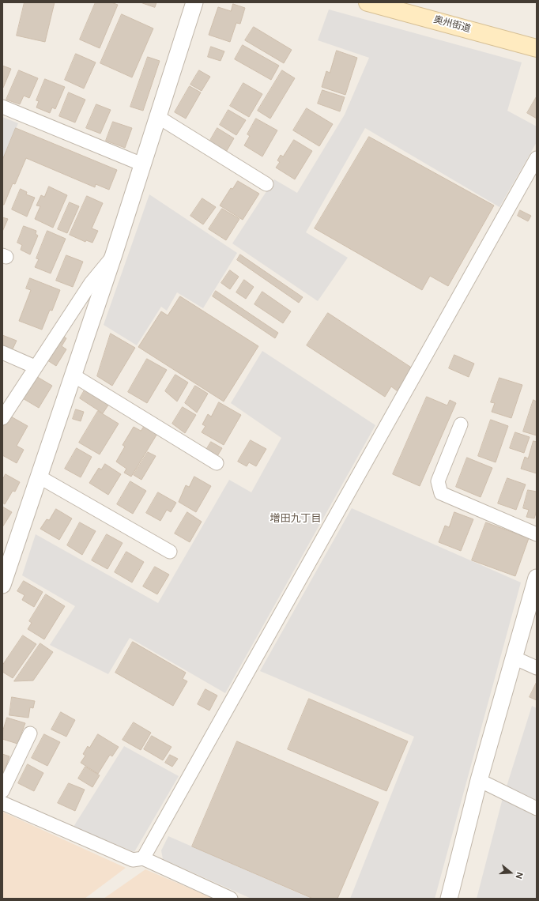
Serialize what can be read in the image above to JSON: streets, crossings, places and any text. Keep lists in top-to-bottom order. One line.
{"streets":{"main road":["奥州街道"]},"districts":["増田九丁目"],"north":"right"}
